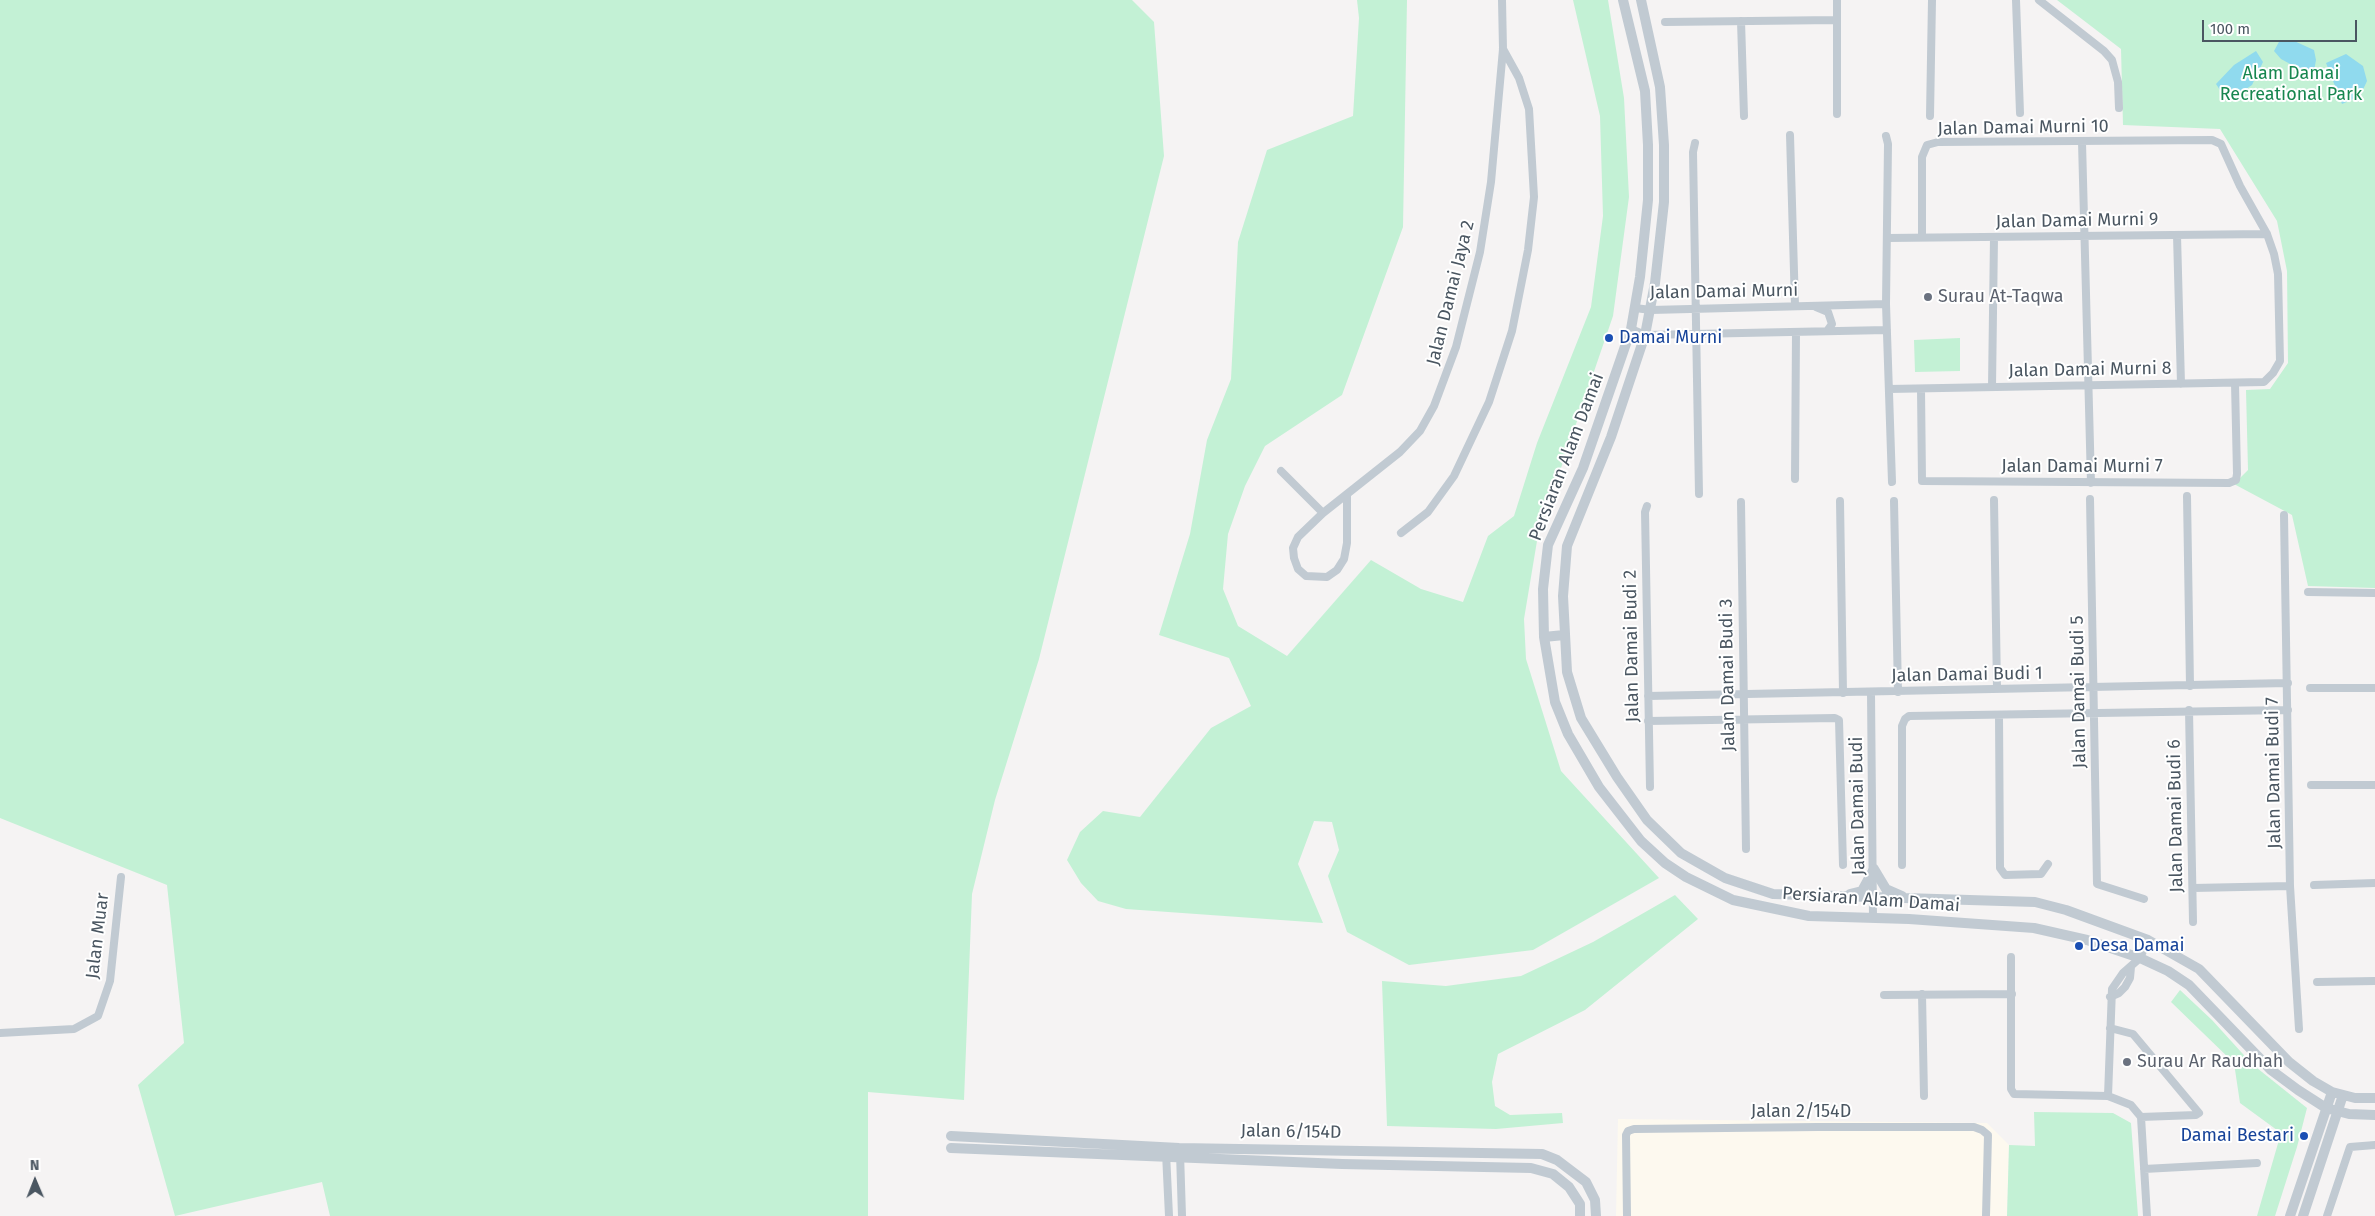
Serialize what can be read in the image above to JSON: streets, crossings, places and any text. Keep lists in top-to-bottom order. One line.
{"streets":{"street":["Jalan Damai Murni 10","Jalan Damai Murni 9","Jalan Damai Murni","Jalan Damai Jaya 2","Jalan Damai Murni 8","Persiaran Alam Damai","Jalan Damai Murni 7","Jalan Damai Budi 2","Jalan Damai Budi 3","Jalan Damai Budi 1","Jalan Damai Budi 5","Jalan Damai Budi 7","Jalan Damai Budi","Jalan Damai Budi 6","Jalan Muar","Jalan 2/154D","Jalan 6/154D"]},"crossings":[["Jalan Damai Murni 10","Jalan Damai Murni 9"],["Jalan Damai Murni 10","Jalan Damai Murni 8"],["Jalan Damai Murni 9","Jalan Damai Murni 8"],["Jalan Damai Murni","Persiaran Alam Damai"],["Jalan Damai Murni 8","Jalan Damai Murni 7"],["Persiaran Alam Damai","Jalan Damai Budi"],["Jalan Damai Budi 2","Jalan Damai Budi 1"],["Jalan Damai Budi 2","Jalan Damai Budi"],["Jalan Damai Budi 3","Jalan Damai Budi 1"],["Jalan Damai Budi 3","Jalan Damai Budi"],["Jalan Damai Budi 1","Jalan Damai Budi 5"],["Jalan Damai Budi 1","Jalan Damai Budi 7"],["Jalan Damai Budi 1","Jalan Damai Budi"]],"parks":["Alam Damai Recreational Park"],"places":["Surau At-Taqwa","Damai Murni","Desa Damai","Surau Ar Raudhah","Damai Bestari"],"scale_bar":"100 m","north":"top"}
